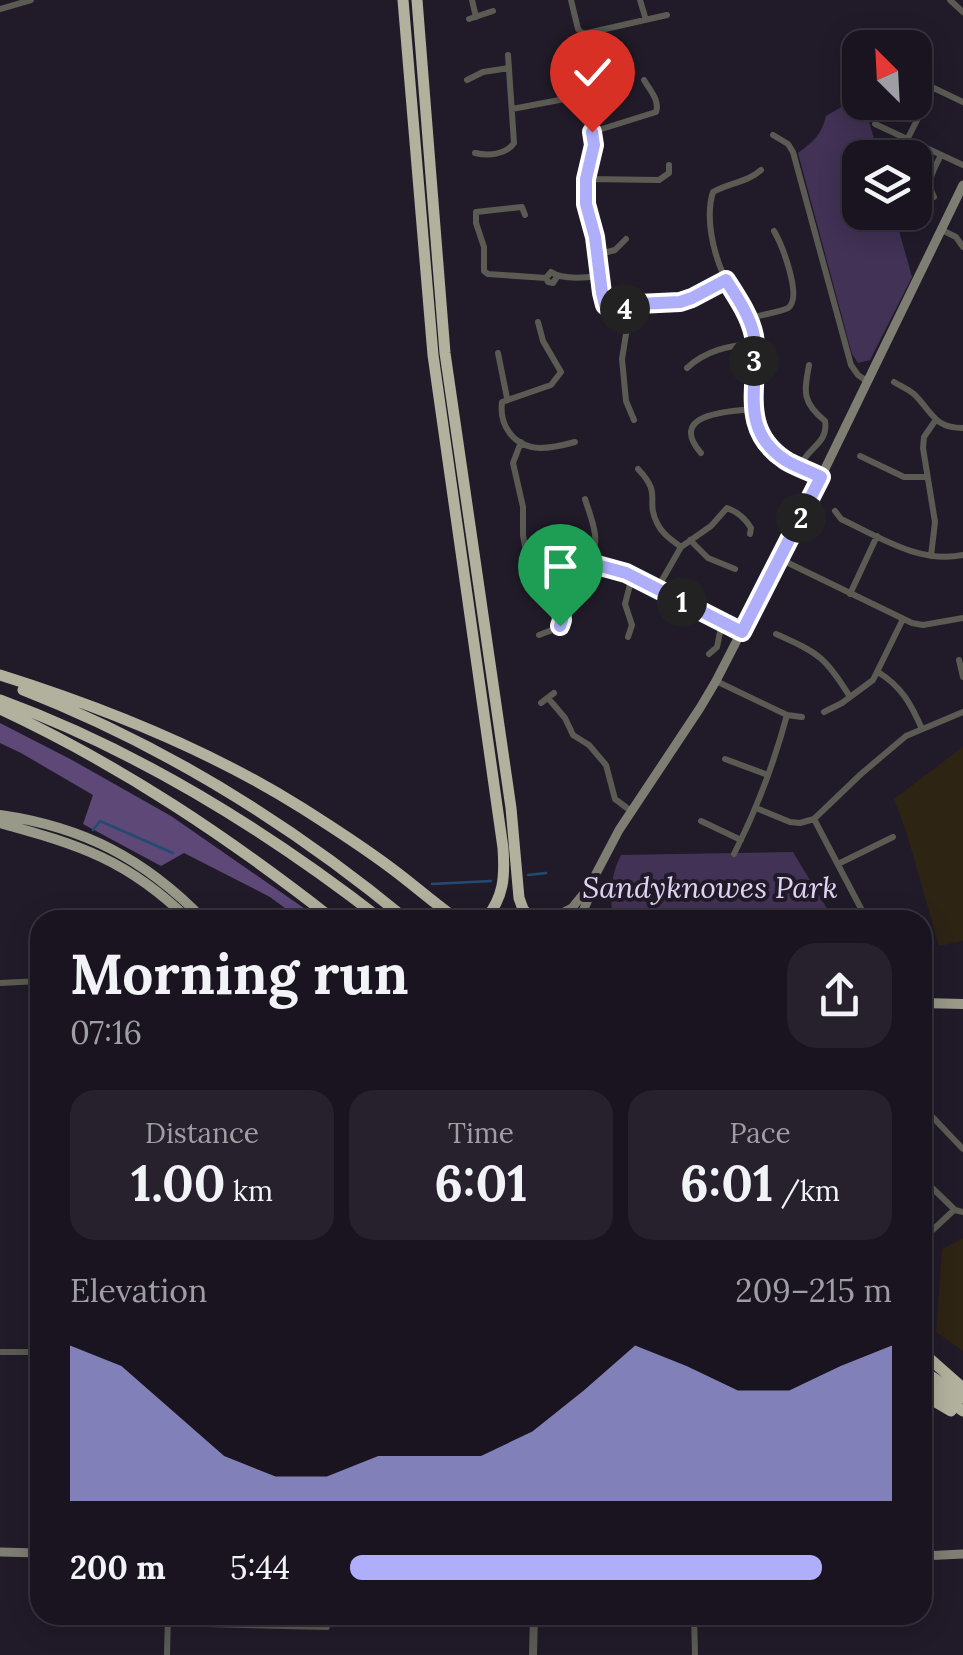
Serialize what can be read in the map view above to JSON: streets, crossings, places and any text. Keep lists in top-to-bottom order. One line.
{"parks":["Sandyknowes Park"],"north":"top left","page":{"pins":["4","3","2","1"],"heading":["Morning run","07:16"],"stats":[["Distance","1.00 km"],["Time","6:01"],["Pace","6:01 /km"]],"chart":["Elevation","209–215 m"],"list":[{"name":"200 m","note":"5:44"}]}}
